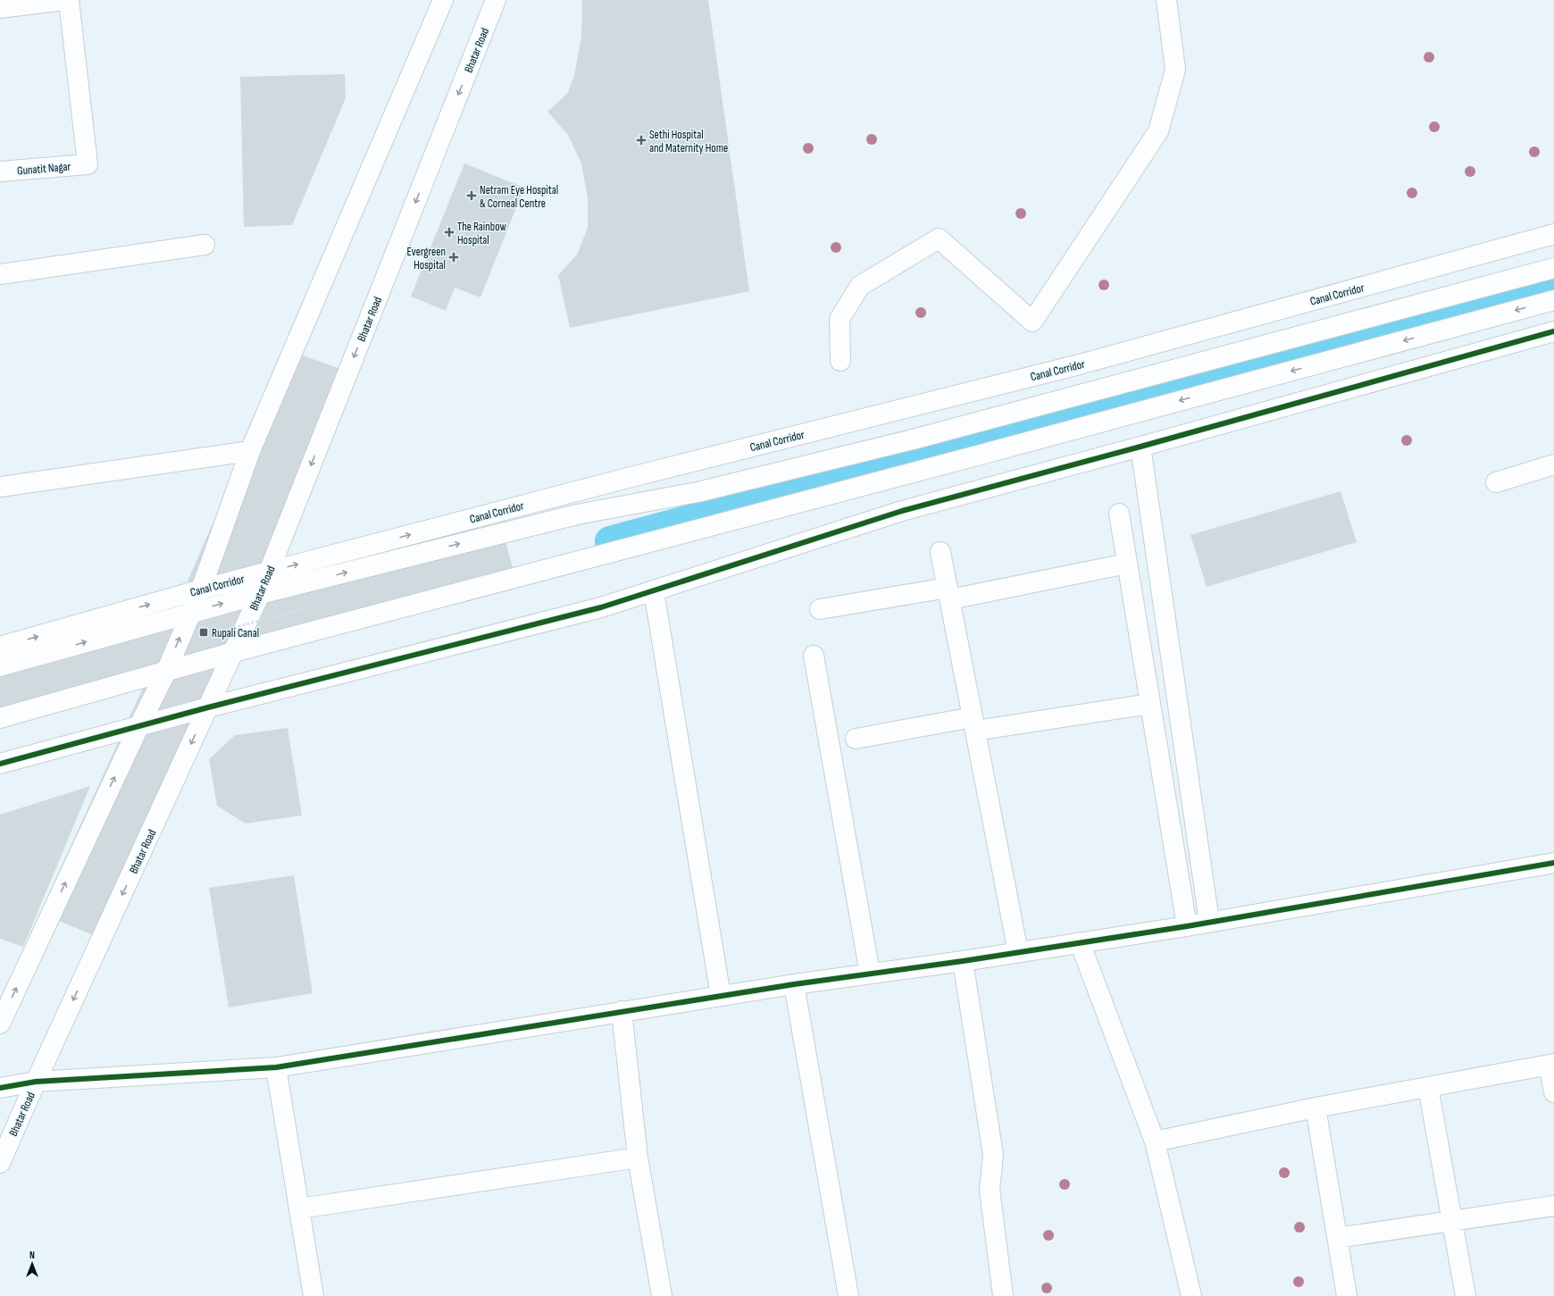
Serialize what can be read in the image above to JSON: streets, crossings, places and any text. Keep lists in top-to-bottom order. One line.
{"streets":{"street":["Bhatar Road","Gunatit Nagar","Canal Corridor"]},"crossings":[["Bhatar Road","Canal Corridor"]],"places":{"health":["Sethi Hospital and Maternity Home","Netram Eye Hospital & Corneal Centre","The Rainbow Hospital","Evergreen Hospital"],"transit":["Rupali Canal"]},"north":"top"}
